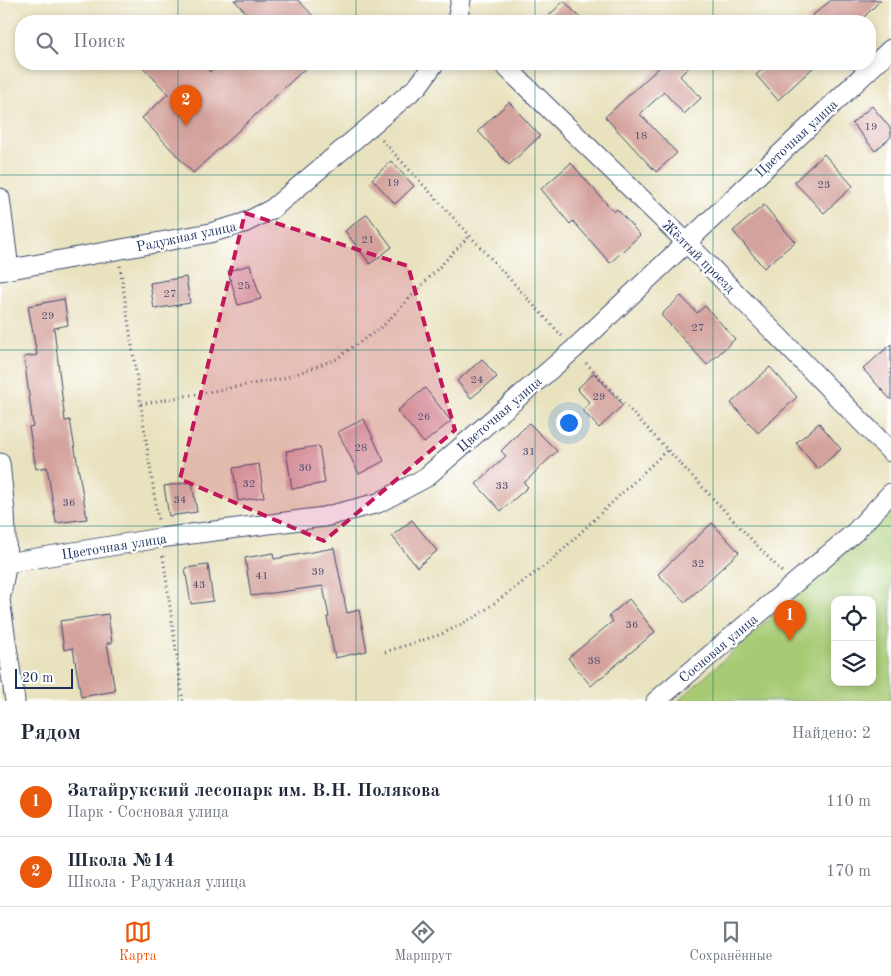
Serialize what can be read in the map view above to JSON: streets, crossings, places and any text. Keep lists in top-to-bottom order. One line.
{"streets":{"street":["Цветочная улица","Радужная улица","Жёлтый проезд","Сосновая улица"]},"crossings":[["Цветочная улица","Жёлтый проезд"]],"house_numbers":["19","18","19","23","21","25","27","29","27","24","29","26","28","31","30","32","33","34","36","32","39","41","43","36","38"],"scale_bar":"20 m","page":{"search":"Поиск","pins":["2","1"],"scale":"20 m","heading":["Рядом","Найдено: 2"],"list":[{"mark":"1","name":"Затайрукский лесопарк им. В.Н. Полякова","note":"Парк · Сосновая улица","value":"110 m"},{"mark":"2","name":"Школа №14","note":"Школа · Радужная улица","value":"170 m"}],"nav":["Карта","Маршрут","Сохранённые"]}}
